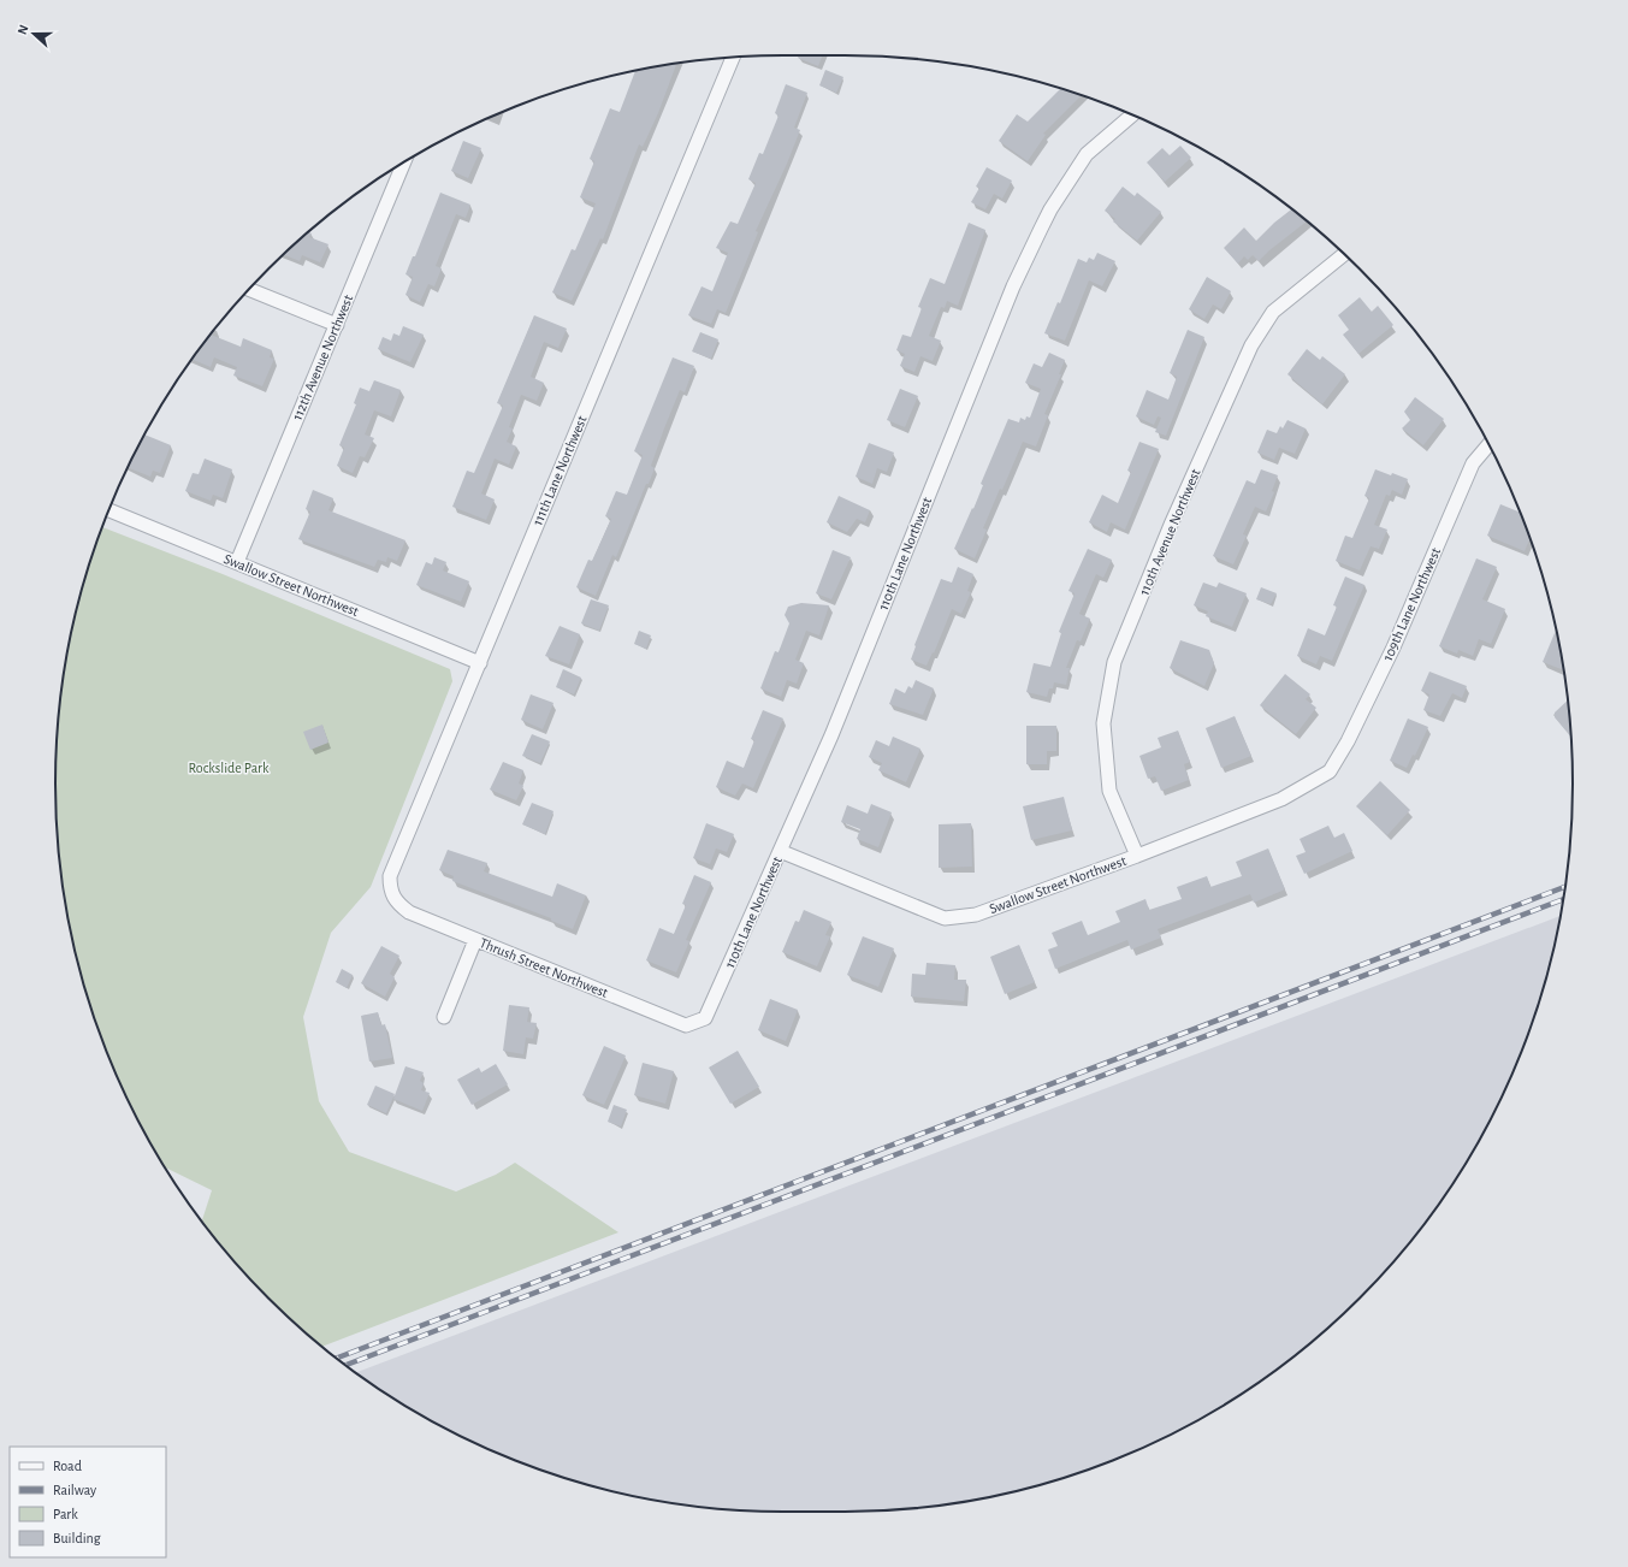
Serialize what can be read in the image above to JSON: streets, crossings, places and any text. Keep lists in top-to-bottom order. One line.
{"streets":{"street":["112th Avenue Northwest","111th Lane Northwest","110th Avenue Northwest","110th Lane Northwest","Swallow Street Northwest","109th Lane Northwest","Thrush Street Northwest"]},"crossings":[["112th Avenue Northwest","Swallow Street Northwest"],["111th Lane Northwest","Swallow Street Northwest"],["111th Lane Northwest","Thrush Street Northwest"],["110th Avenue Northwest","Swallow Street Northwest"],["110th Lane Northwest","Swallow Street Northwest"],["110th Lane Northwest","Thrush Street Northwest"],["Swallow Street Northwest","109th Lane Northwest"]],"parks":["Rockslide Park"],"legend":["Road","Railway","Park","Building"],"north":"left"}
